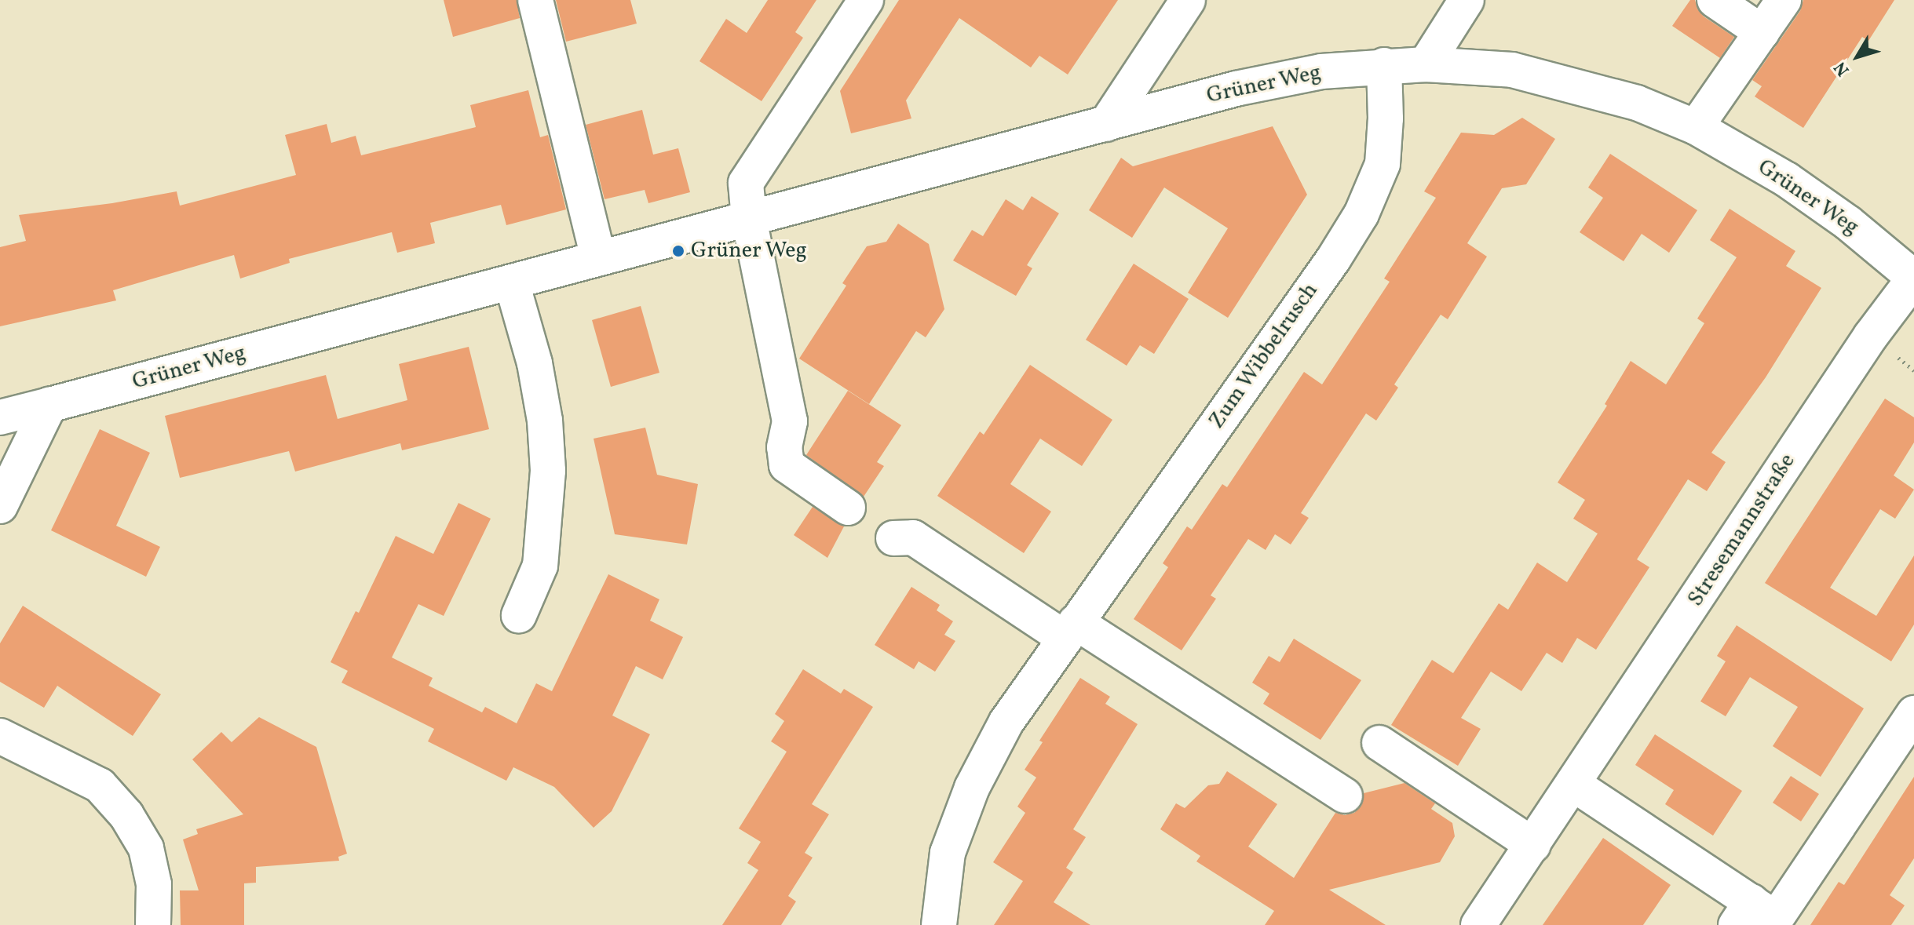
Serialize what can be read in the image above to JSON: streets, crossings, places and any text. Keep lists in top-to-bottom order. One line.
{"streets":{"street":["Grüner Weg","Zum Wibbelrusch","Stresemannstraße"]},"crossings":[["Grüner Weg","Zum Wibbelrusch"],["Grüner Weg","Stresemannstraße"]],"places":["Grüner Weg"],"north":"bottom left"}
